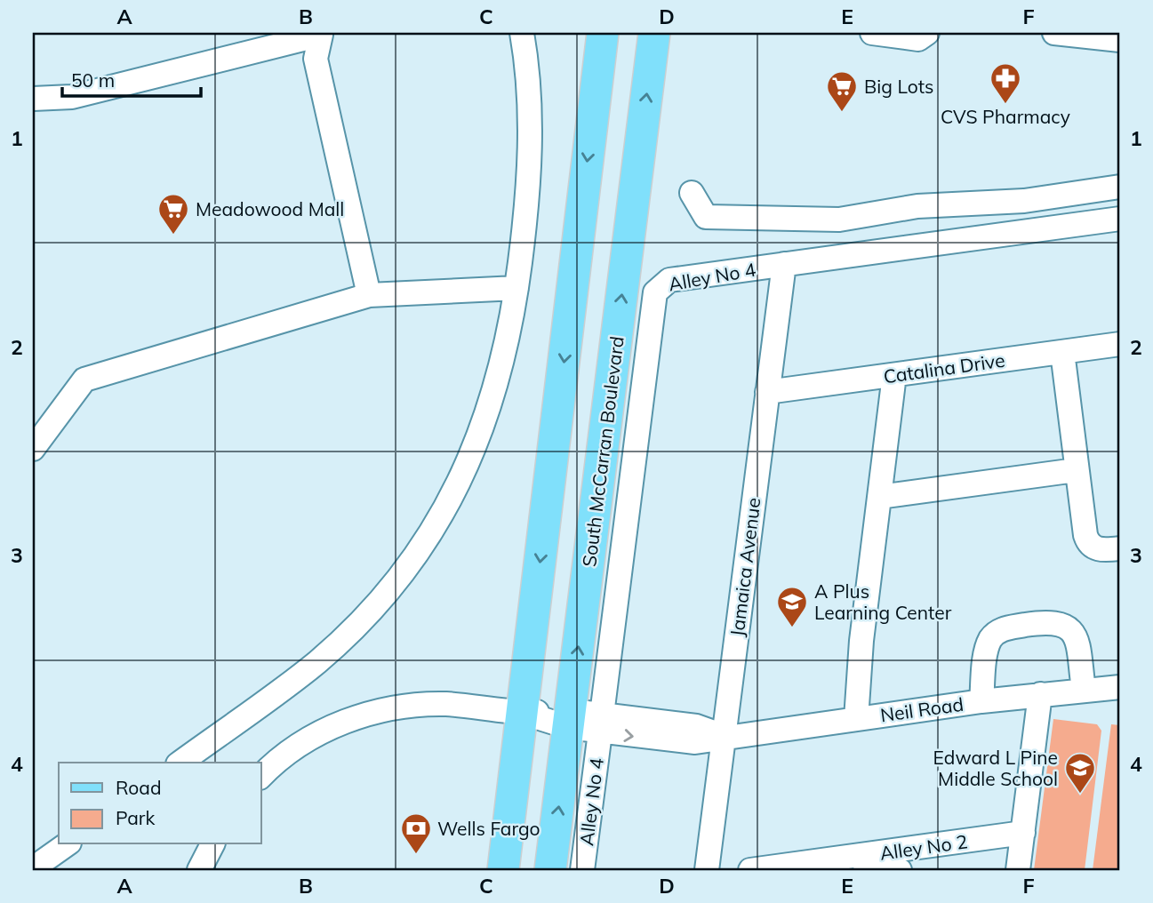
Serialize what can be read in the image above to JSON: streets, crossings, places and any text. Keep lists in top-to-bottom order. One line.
{"streets":{"main road":["South McCarran Boulevard"],"street":["Alley No 4","Catalina Drive","Jamaica Avenue","Neil Road","Alley No 2"]},"crossings":[["Alley No 4","Jamaica Avenue"],["Alley No 4","Neil Road"],["Catalina Drive","Jamaica Avenue"],["South McCarran Boulevard","Neil Road"],["Jamaica Avenue","Neil Road"]],"places":{"pharmacy":["CVS Pharmacy"],"supermarket":["Big Lots","Meadowood Mall"],"school or university":["A Plus Learning Center","Edward L Pine Middle School"],"bank":["Wells Fargo"]},"legend":["Road","Park"],"scale_bar":"50 m","grid":{"columns":["A","B","C","D","E","F"],"rows":["1","2","3","4"]}}
